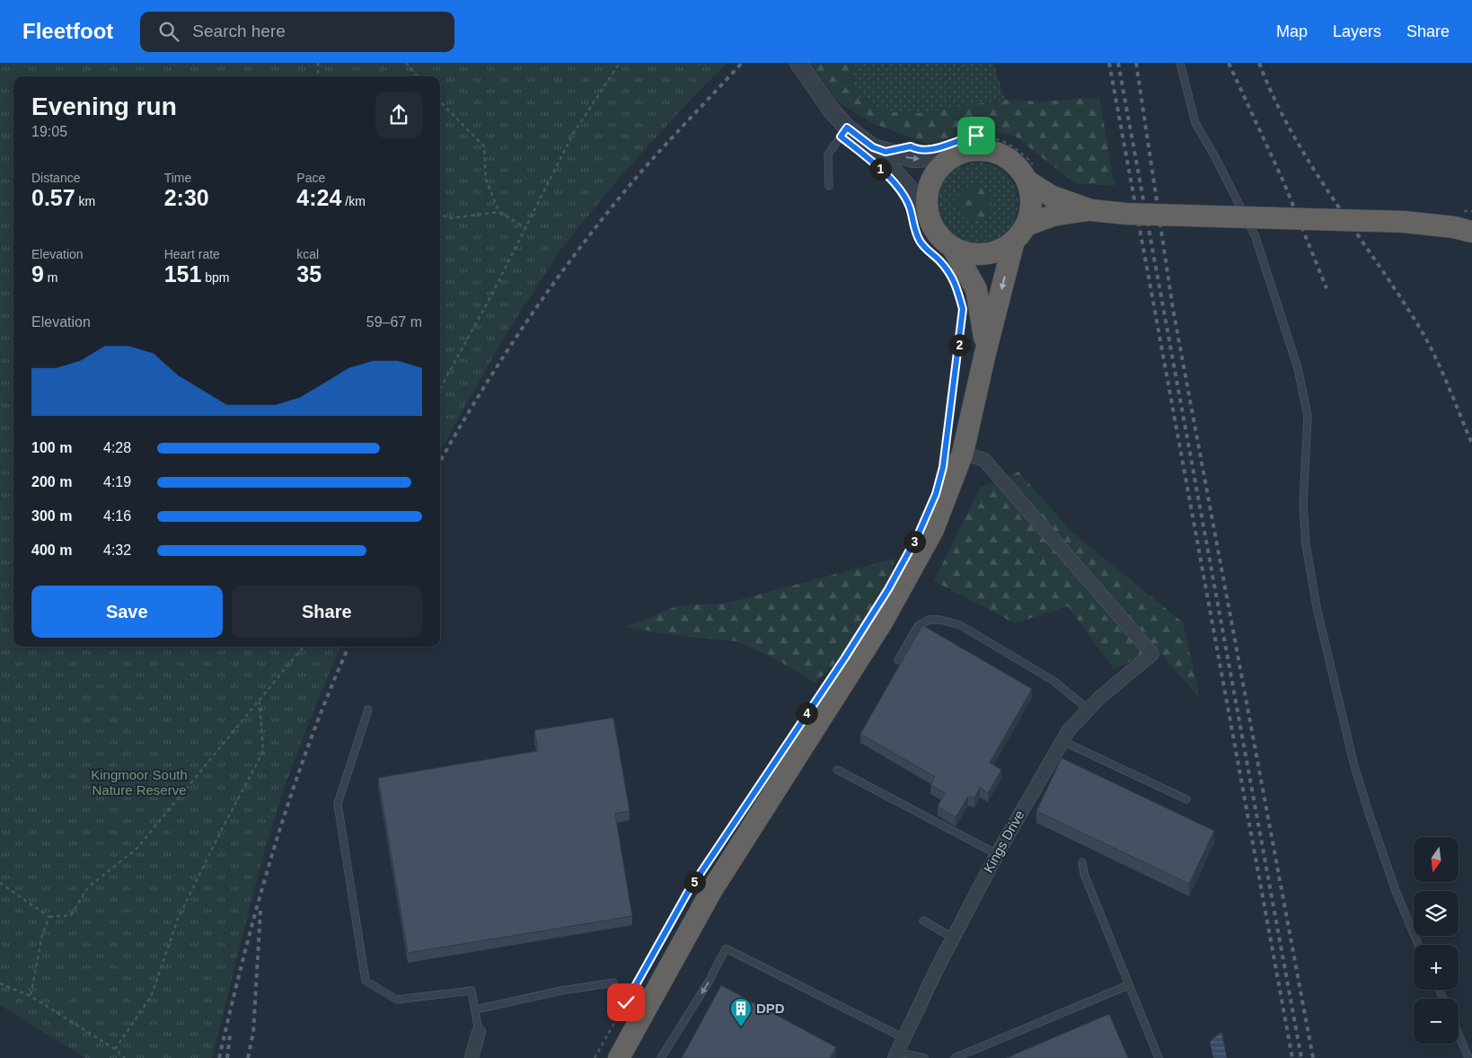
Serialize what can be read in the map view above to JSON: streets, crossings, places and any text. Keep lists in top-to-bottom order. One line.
{"streets":{"street":["Kings Drive"]},"parks":["Kingmoor South Nature Reserve"],"places":{"building":["DPD"]},"north":"bottom","page":{"header":"Fleetfoot","search":"Search here","nav":["Map","Layers","Share"],"heading":["Evening run","19:05"],"stats":[["Distance","0.57 km"],["Time","2:30"],["Pace","4:24 /km"],["Elevation","9 m"],["Heart rate","151 bpm"],["kcal","35"]],"pins":["1","2","3","4","5"],"chart":["Elevation","59–67 m"],"list":[{"name":"100 m","note":"4:28"},{"name":"200 m","note":"4:19"},{"name":"300 m","note":"4:16"},{"name":"400 m","note":"4:32"}],"buttons":["Save","Share"],"map_buttons":["+","−"]}}
